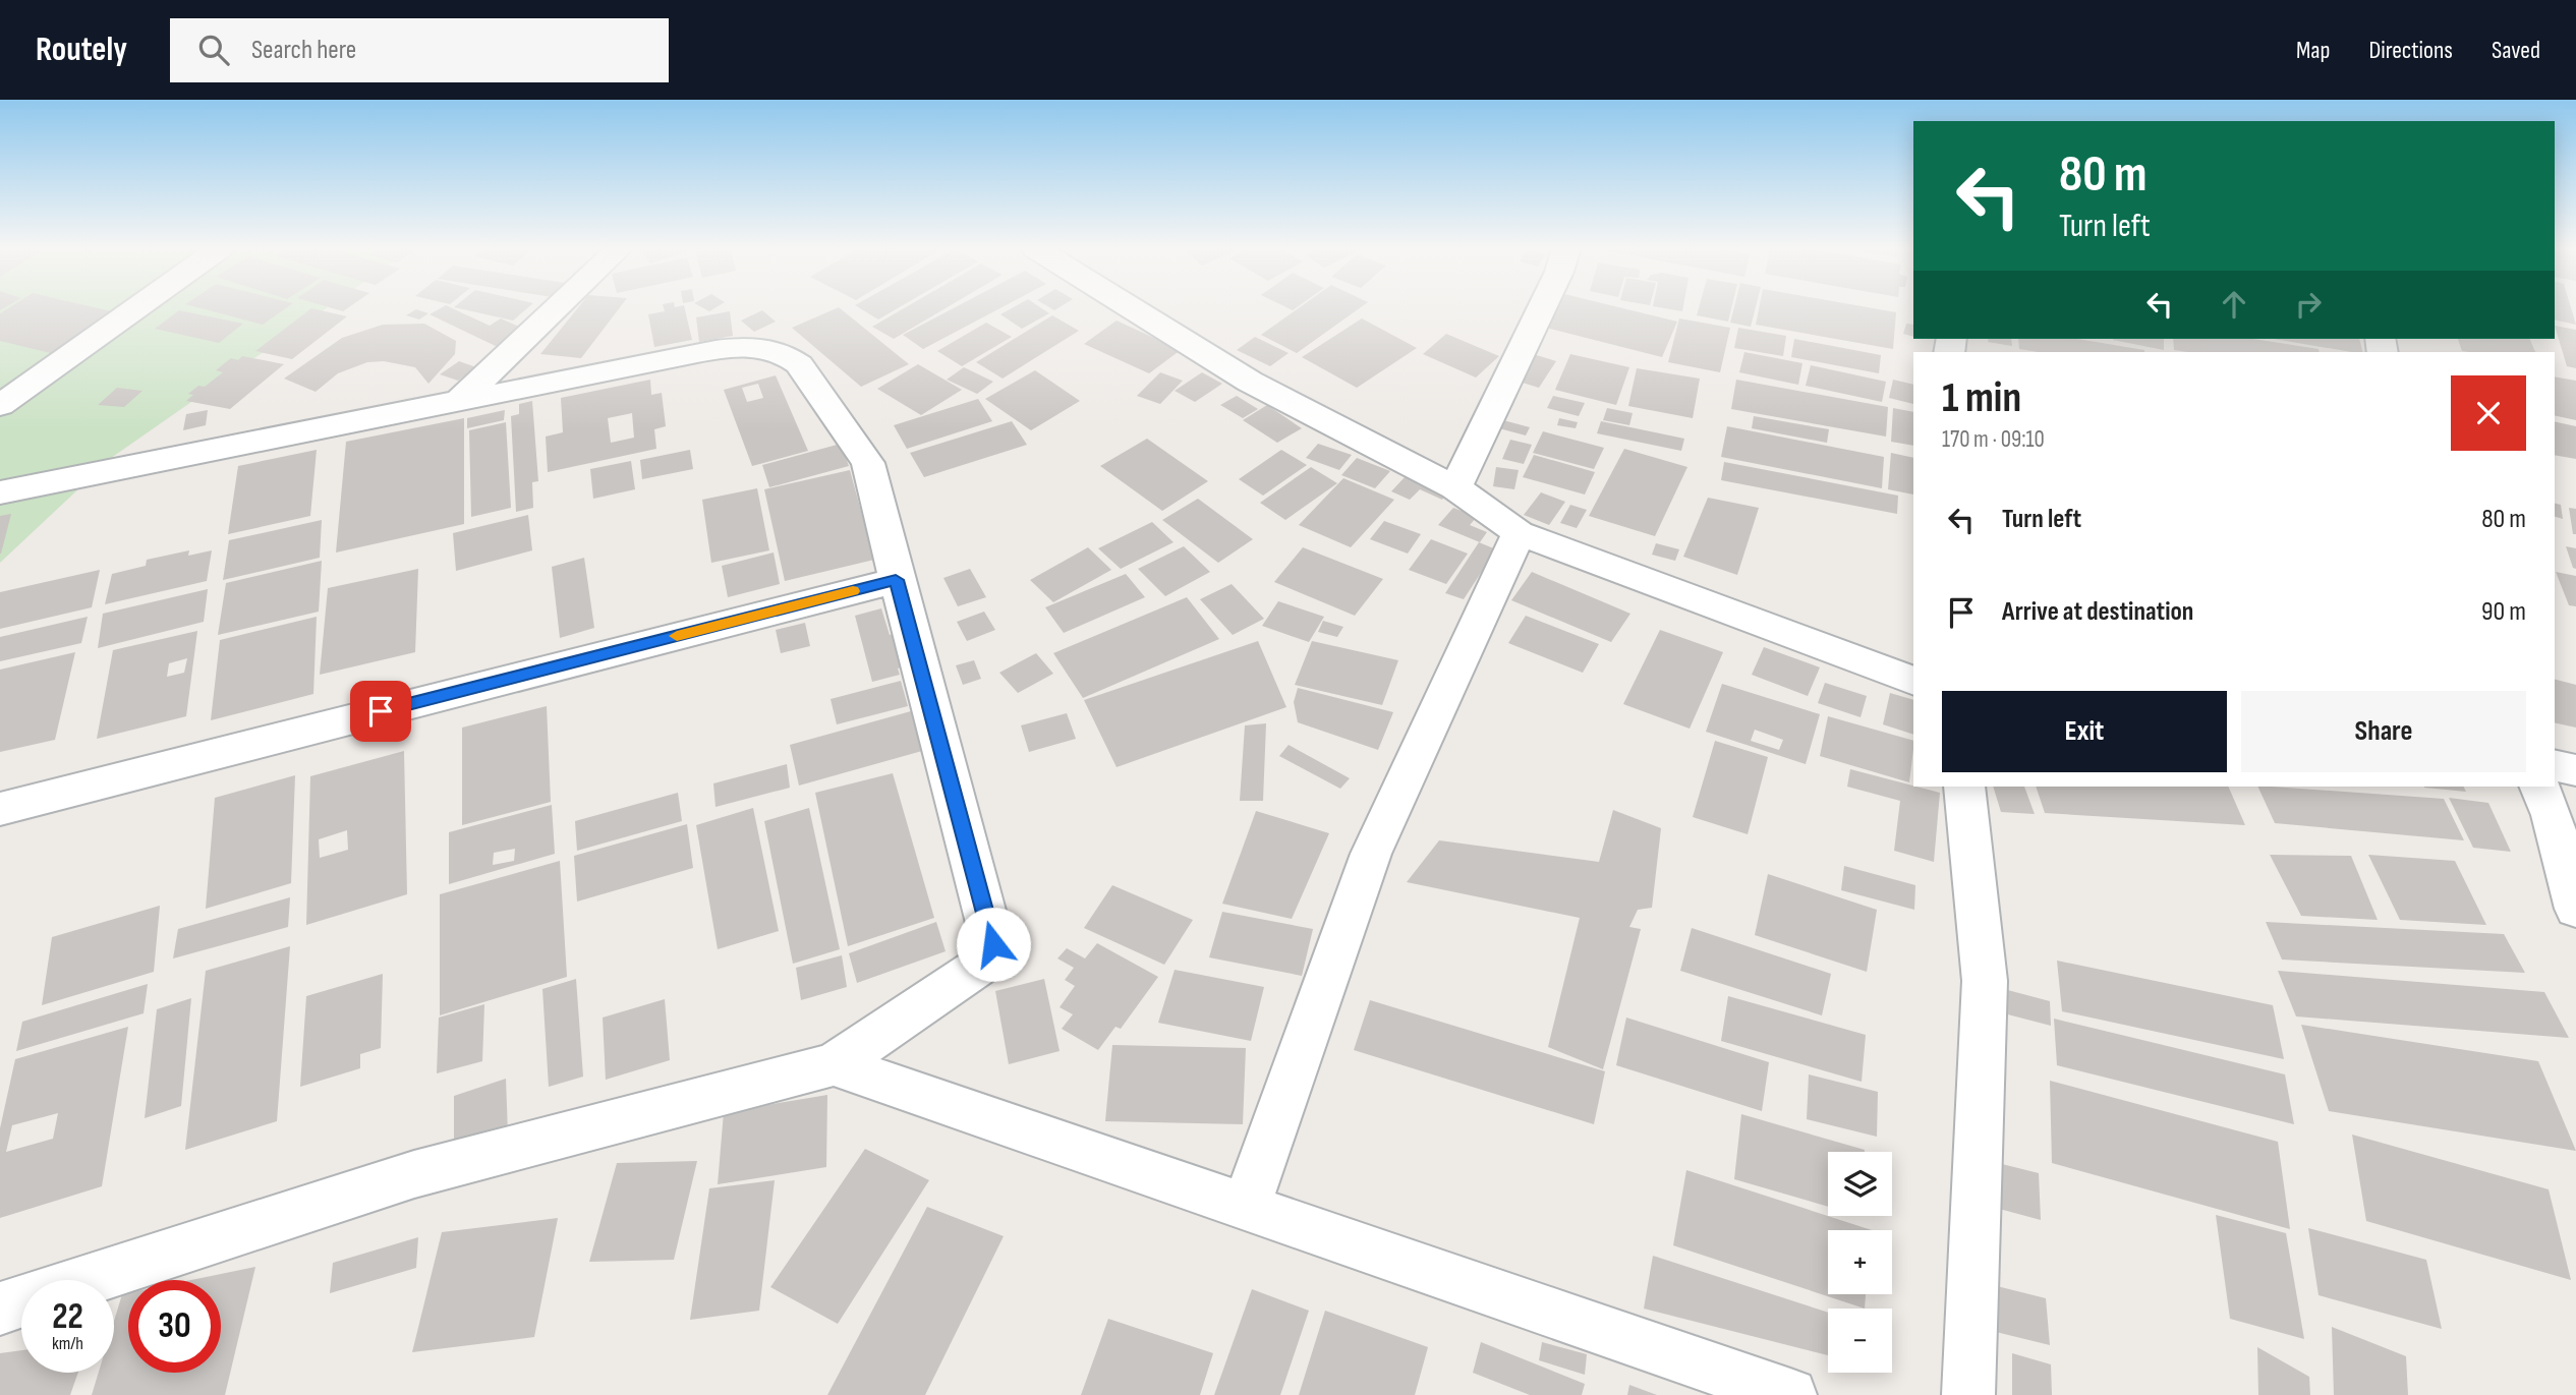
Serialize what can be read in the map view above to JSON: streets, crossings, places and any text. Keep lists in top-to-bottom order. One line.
{"page":{"header":"Routely","search":"Search here","nav":["Map","Directions","Saved"],"turn":["80 m","Turn left"],"heading":["1 min","170 m · 09:10"],"list":[{"name":"Turn left","value":"80 m"},{"name":"Arrive at destination","value":"90 m"}],"buttons":["Exit","Share"],"map_buttons":["+","−"],"speed":"22 km/h","limit":"30"}}
